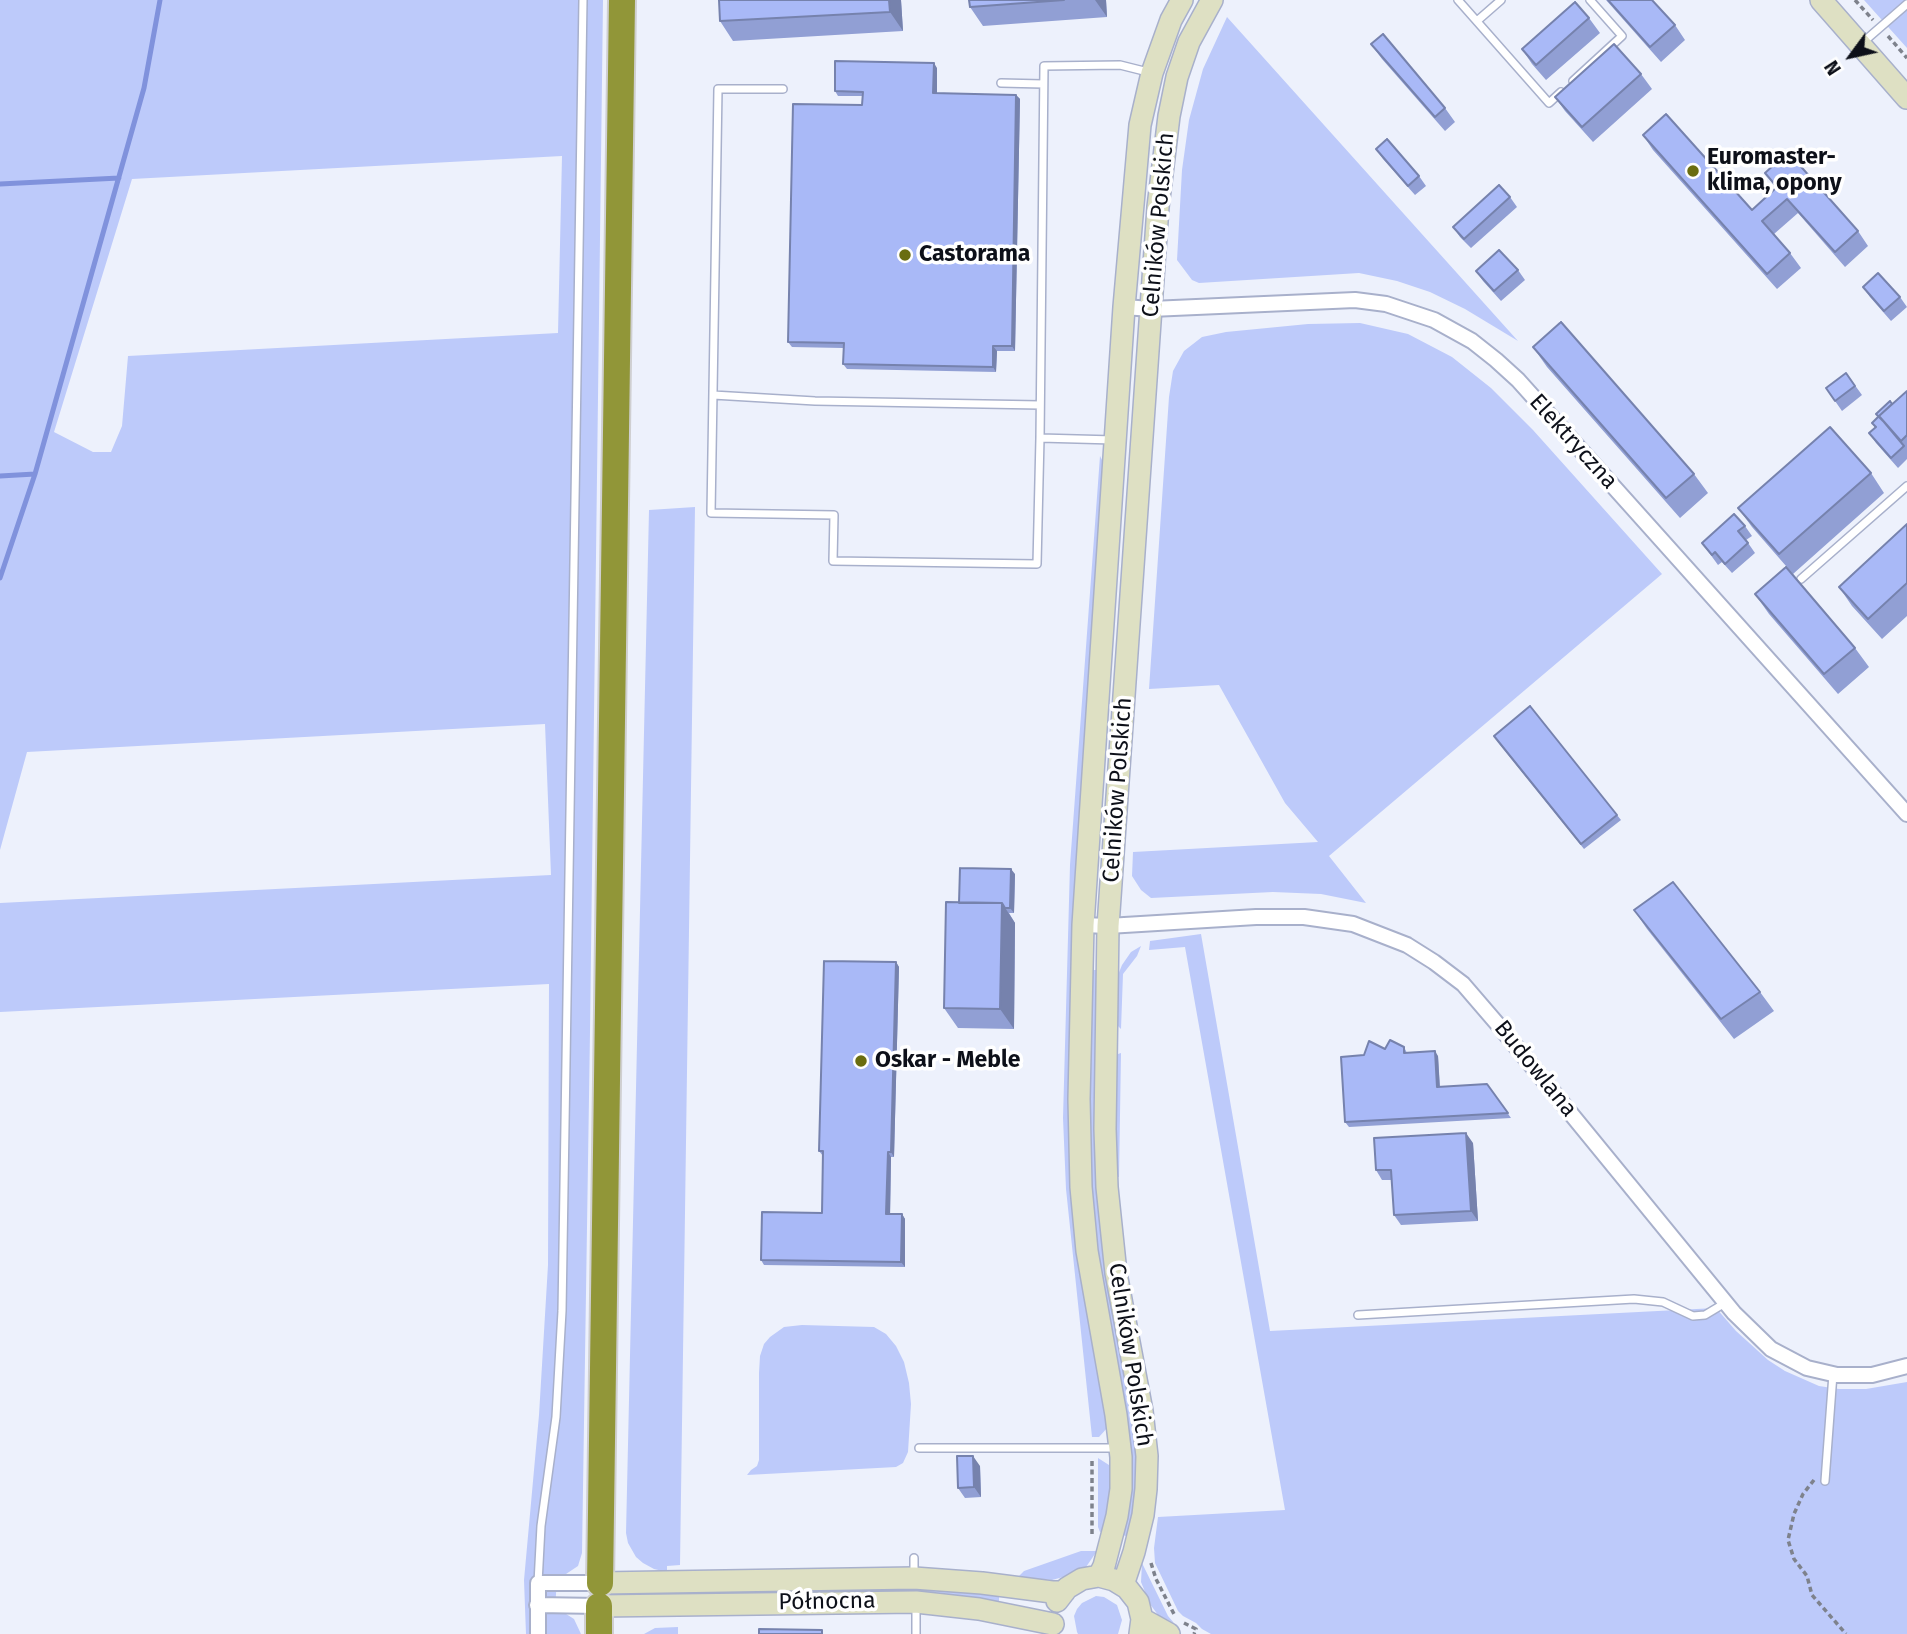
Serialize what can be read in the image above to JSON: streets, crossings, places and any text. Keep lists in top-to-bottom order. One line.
{"streets":{"street":["Celników Polskich","Elektryczna","Budowlana","Północna"]},"crossings":[["Celników Polskich","Elektryczna"],["Celników Polskich","Budowlana"]],"places":["Euromaster- klima, opony","Castorama","Oskar - Meble"],"north":"bottom left"}
